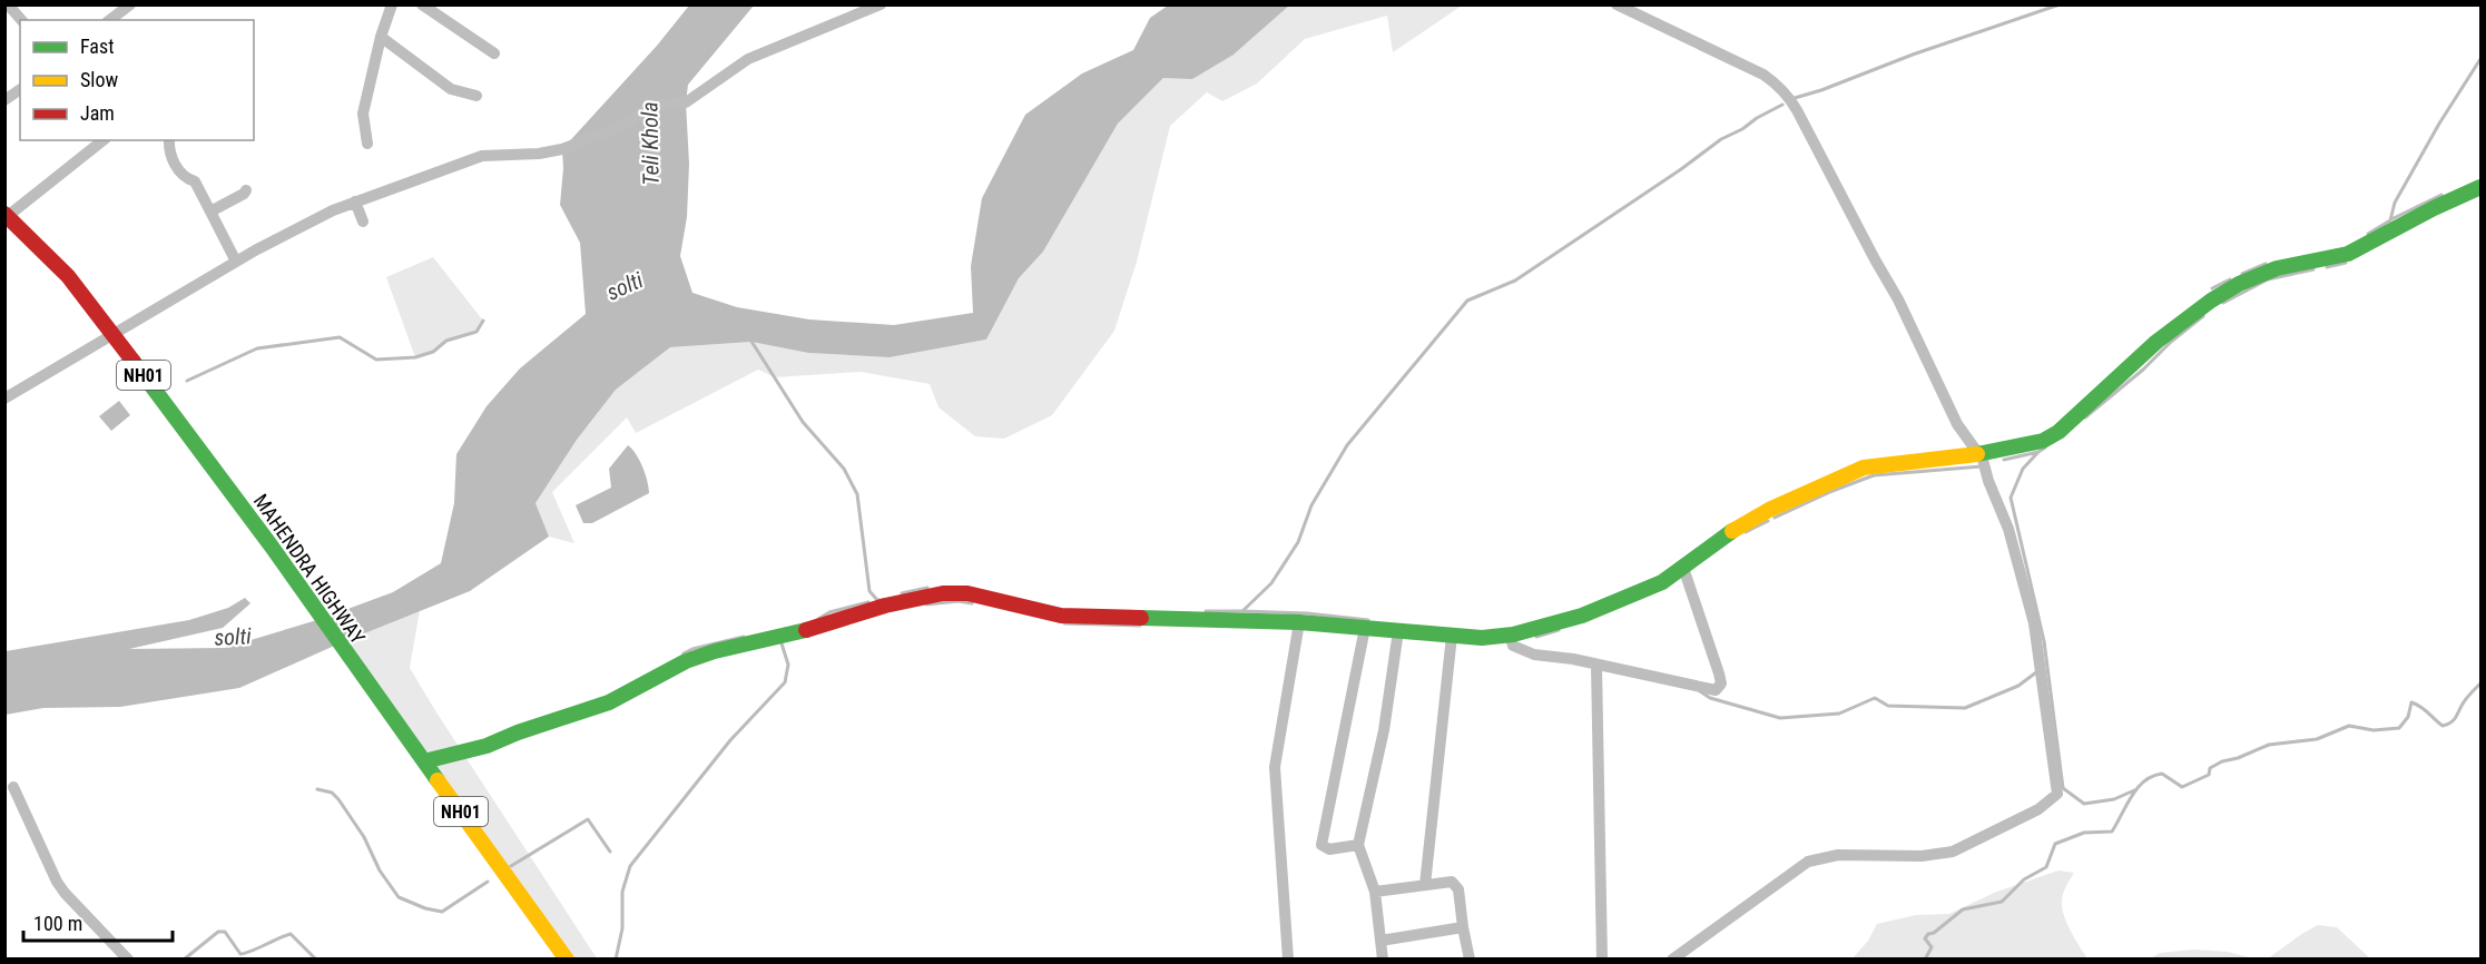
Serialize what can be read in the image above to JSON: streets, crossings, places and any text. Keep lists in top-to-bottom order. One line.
{"streets":{"main road":["NH01","MAHENDRA HIGHWAY"]},"water":["Teli Khola","solti"],"legend":["Fast","Slow","Jam"],"scale_bar":"100 m"}
